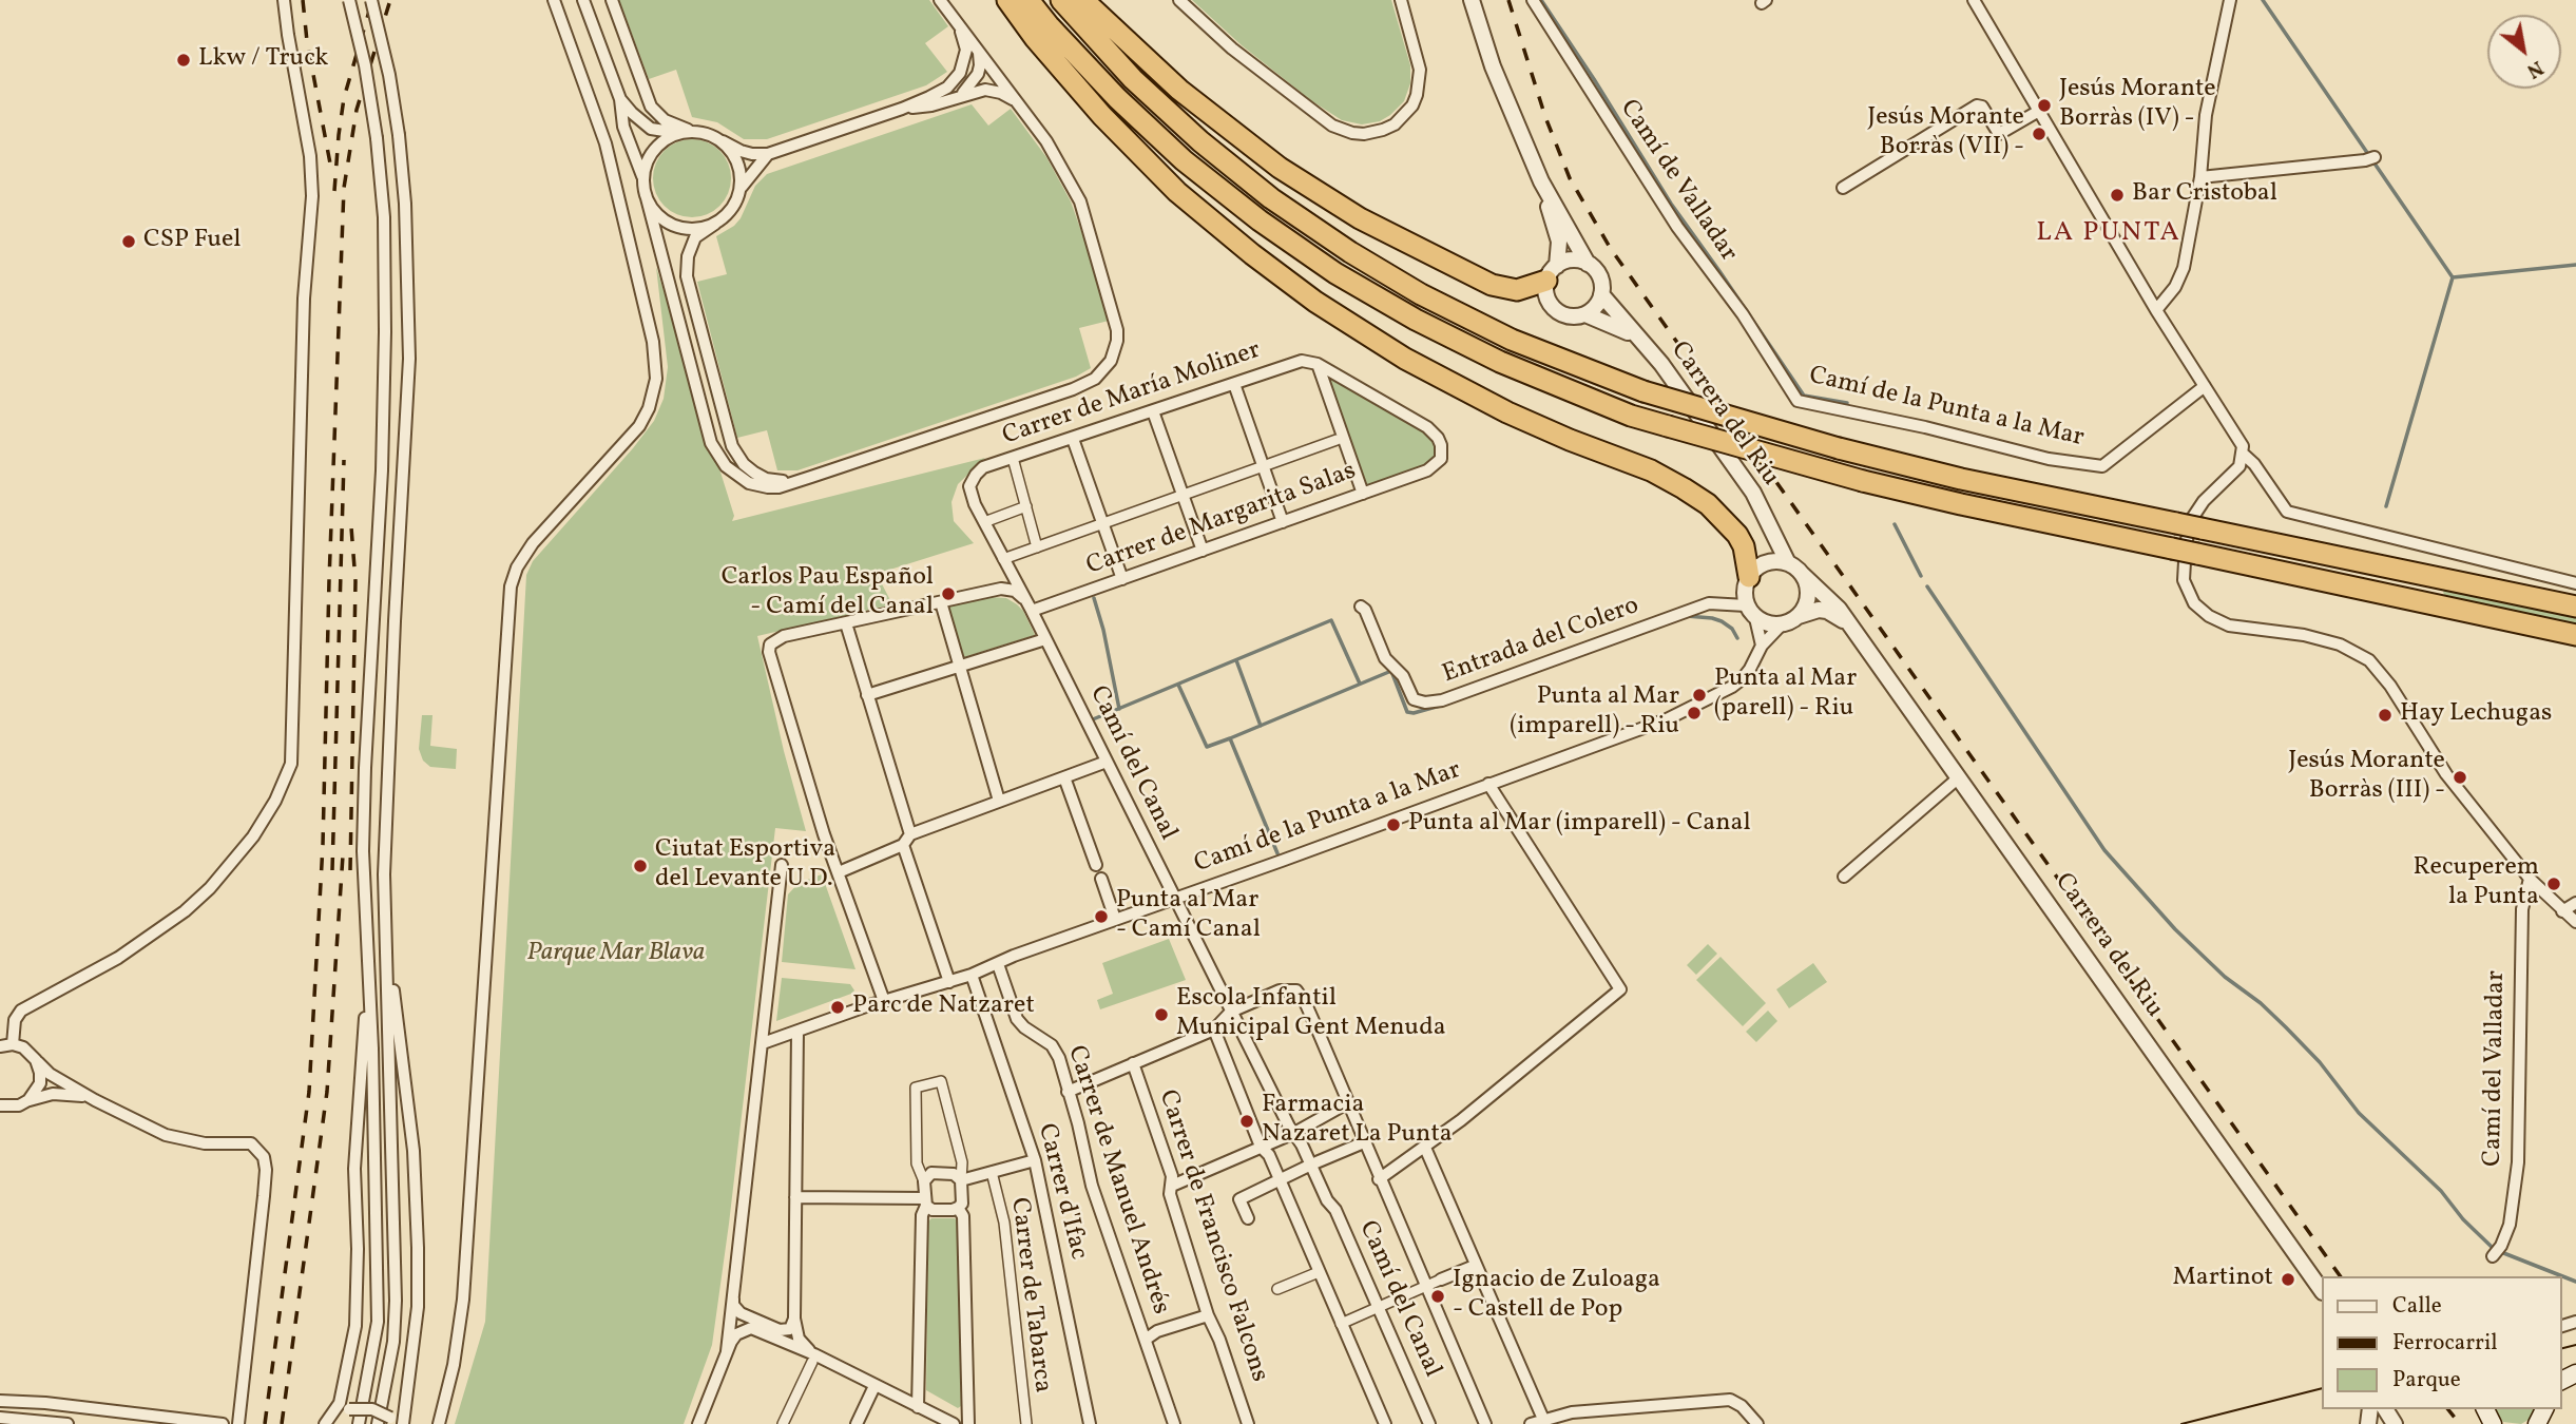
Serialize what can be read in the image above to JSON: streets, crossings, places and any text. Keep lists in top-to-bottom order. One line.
{"streets":{"street":["Camí de Valladar","Carrer de María Moliner","Camí de la Punta a la Mar","Carrera del Riu","Carrer de Margarita Salas","Entrada del Colero","Camí del Canal","Camí del Valladar","Carrer de Manuel Andrés","Carrer d'Ifac","Carrer de Francisco Falcons","Carrer de Tabarca"]},"crossings":[["Camí de Valladar","Camí de la Punta a la Mar"],["Carrer de María Moliner","Carrer de Margarita Salas"],["Carrer de María Moliner","Camí del Canal"],["Camí de la Punta a la Mar","Carrera del Riu"],["Camí de la Punta a la Mar","Entrada del Colero"],["Camí de la Punta a la Mar","Camí del Canal"],["Camí de la Punta a la Mar","Carrer de Manuel Andrés"],["Camí de la Punta a la Mar","Carrer d'Ifac"],["Carrera del Riu","Entrada del Colero"],["Carrer de Margarita Salas","Camí del Canal"],["Carrer de Manuel Andrés","Carrer de Francisco Falcons"]],"districts":["LA PUNTA"],"parks":["Parque Mar Blava"],"places":["Lkw / Truck","Jesús Morante Borràs (IV) -","Jesús Morante Borràs (VII) -","Bar Cristobal","CSP Fuel","Carlos Pau Español - Camí del Canal","Punta al Mar (parell) - Riu","Punta al Mar (imparell) - Riu","Hay Lechugas","Jesús Morante Borràs (III) -","Punta al Mar (imparell) - Canal","Ciutat Esportiva del Levante U.D.","Recuperem la Punta","Punta al Mar - Camí Canal","Parc de Natzaret","Escola Infantil Municipal Gent Menuda","Farmacia Nazaret La Punta","Martinot","Ignacio de Zuloaga - Castell de Pop"],"legend":["Calle","Ferrocarril","Parque"],"north":"bottom right"}
